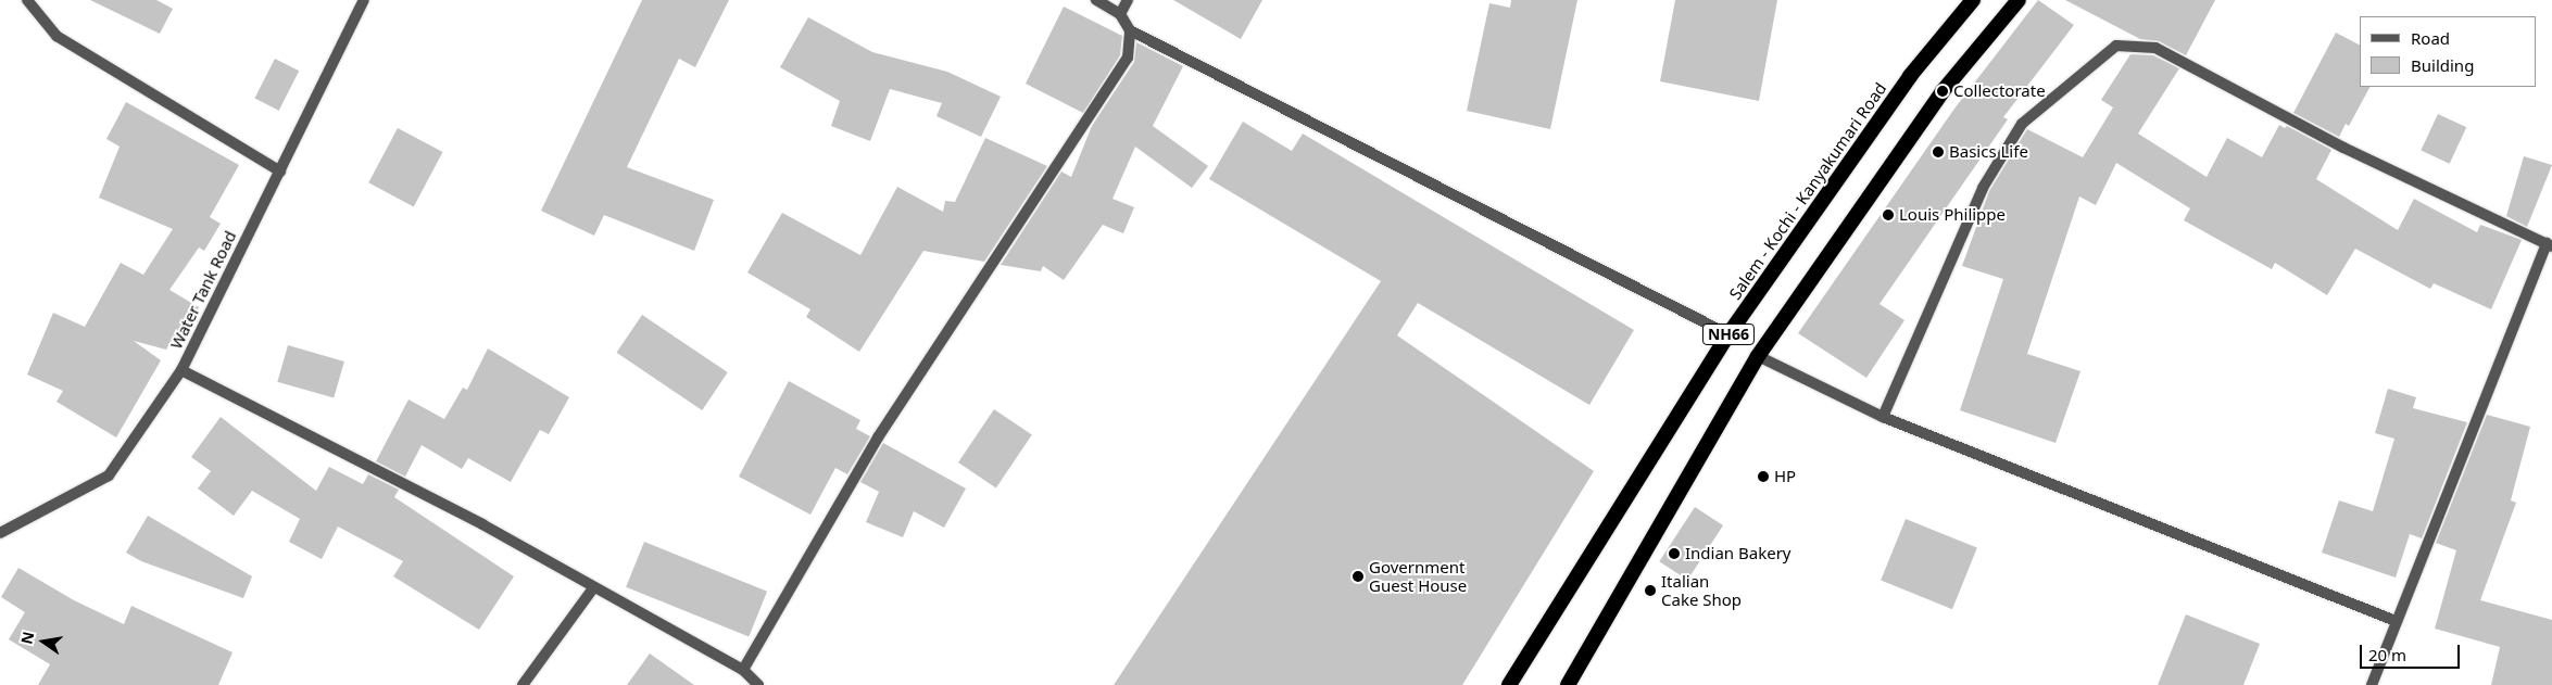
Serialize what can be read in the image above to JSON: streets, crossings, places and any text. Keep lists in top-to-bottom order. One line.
{"streets":{"highway":["Salem - Kochi - Kanyakumari Road","NH66"],"street":["Water Tank Road"]},"places":["Collectorate","Basics Life","Louis Philippe","HP","Indian Bakery","Government Guest House","Italian Cake Shop"],"legend":["Road","Building"],"scale_bar":"20 m","north":"left"}
